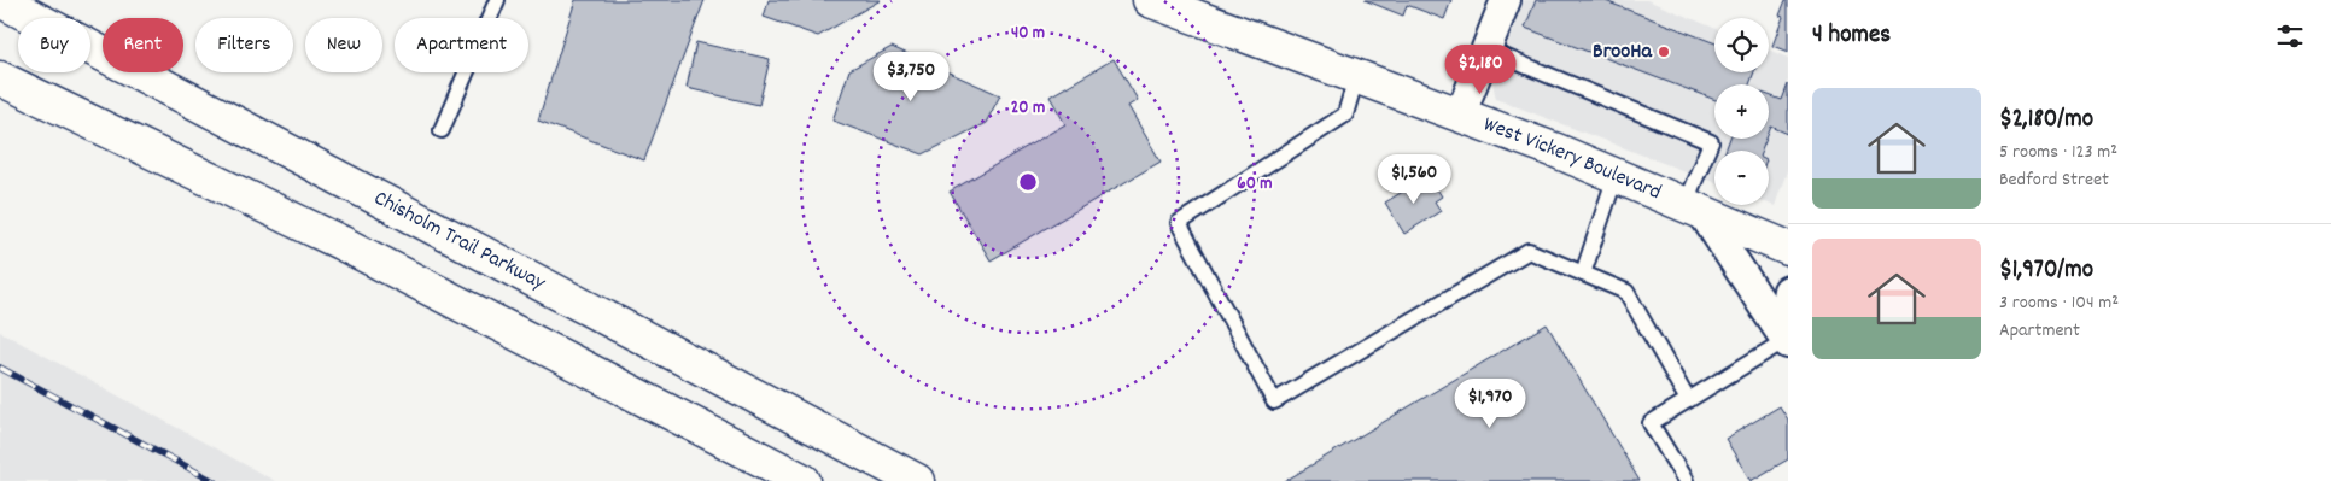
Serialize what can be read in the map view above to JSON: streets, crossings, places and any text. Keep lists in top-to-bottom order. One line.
{"streets":{"main road":["West Vickery Boulevard","Chisholm Trail Parkway"]},"places":["BrooHa"],"page":{"heading":"4 homes","map_buttons":["+","−"],"chip":["Buy","Rent","Filters","New","Apartment"],"price":["$2,180","$3,750","$1,560","$1,970"],"list":[{"name":"$2,180/mo","note":"5 rooms · 123 m² · Bedford Street"},{"name":"$1,970/mo","note":"3 rooms · 104 m² · Apartment"}]},"rings":["40 m","20 m","60 m"]}
